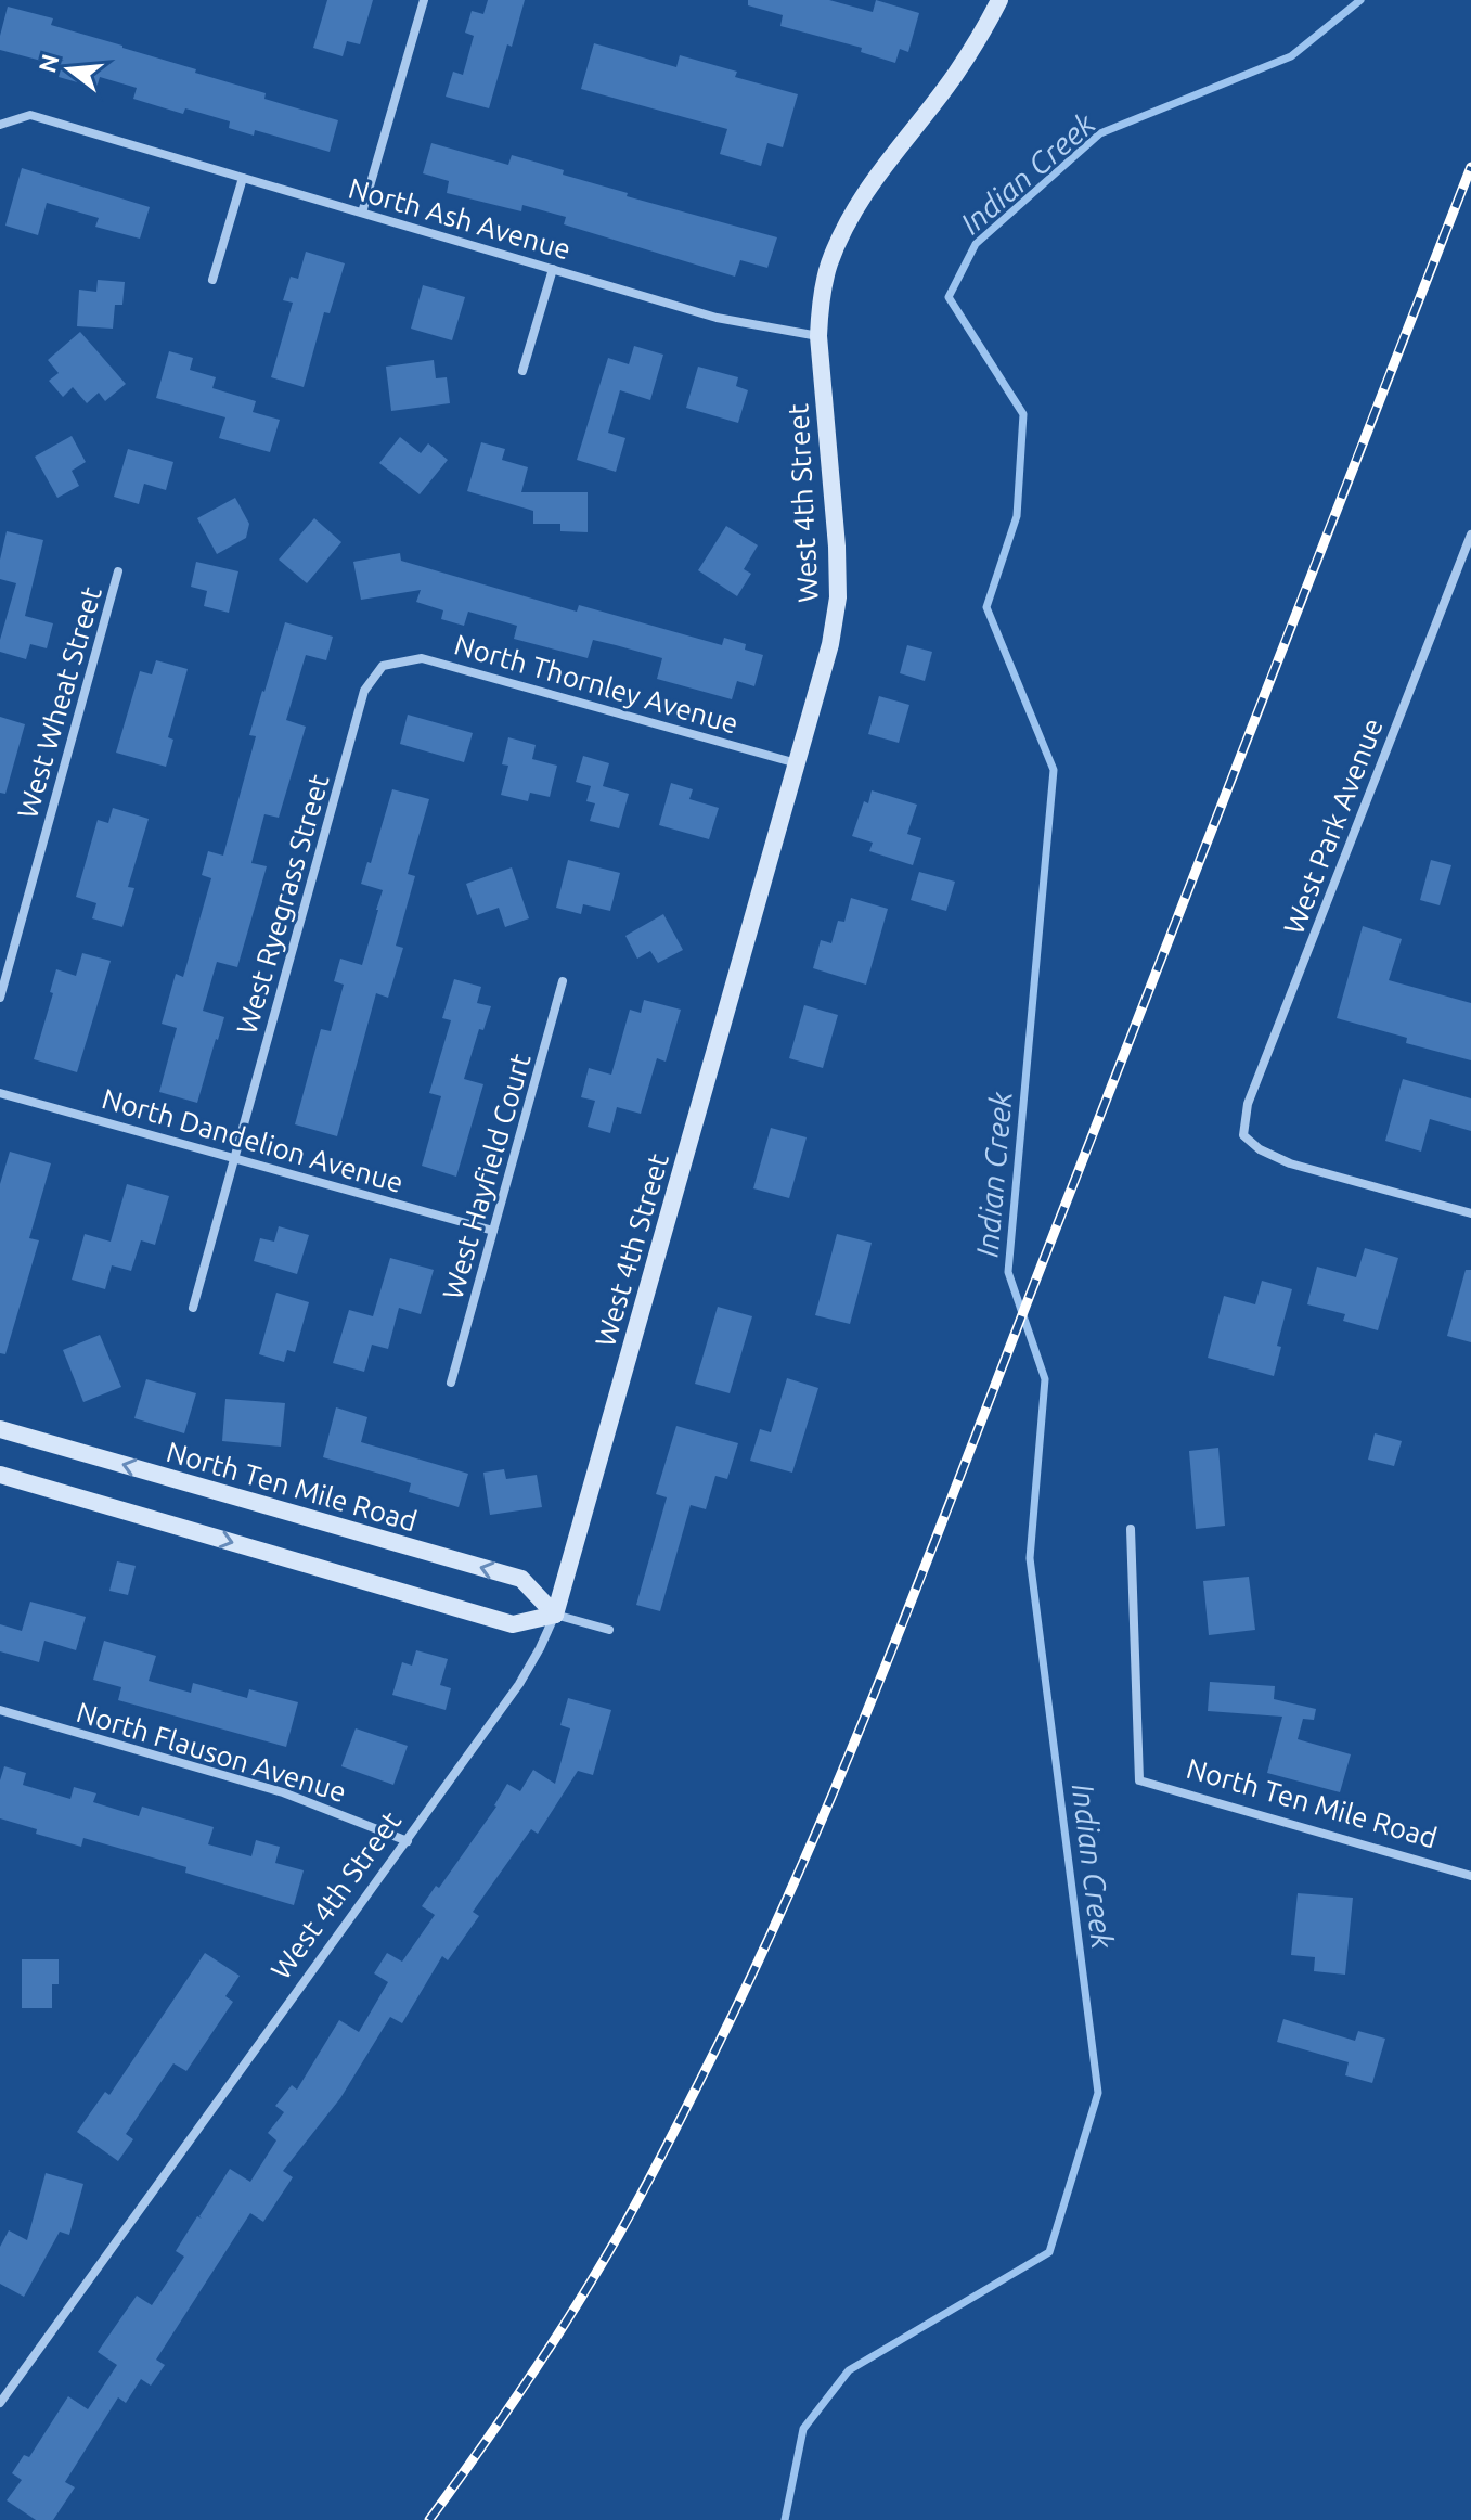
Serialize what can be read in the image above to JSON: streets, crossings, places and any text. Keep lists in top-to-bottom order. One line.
{"streets":{"main road":["West 4th Street","North Ten Mile Road"],"street":["North Ash Avenue","North Thornley Avenue","West Wheat Street","West Park Avenue","West Ryegrass Street","North Dandelion Avenue","West Hayfield Court","North Flauson Avenue"]},"crossings":[["North Ash Avenue","West 4th Street"],["West 4th Street","North Thornley Avenue"],["West 4th Street","North Ten Mile Road"],["West 4th Street","North Flauson Avenue"],["North Thornley Avenue","West Ryegrass Street"],["West Ryegrass Street","North Dandelion Avenue"],["North Dandelion Avenue","West Hayfield Court"]],"water":["Indian Creek"],"north":"left"}
